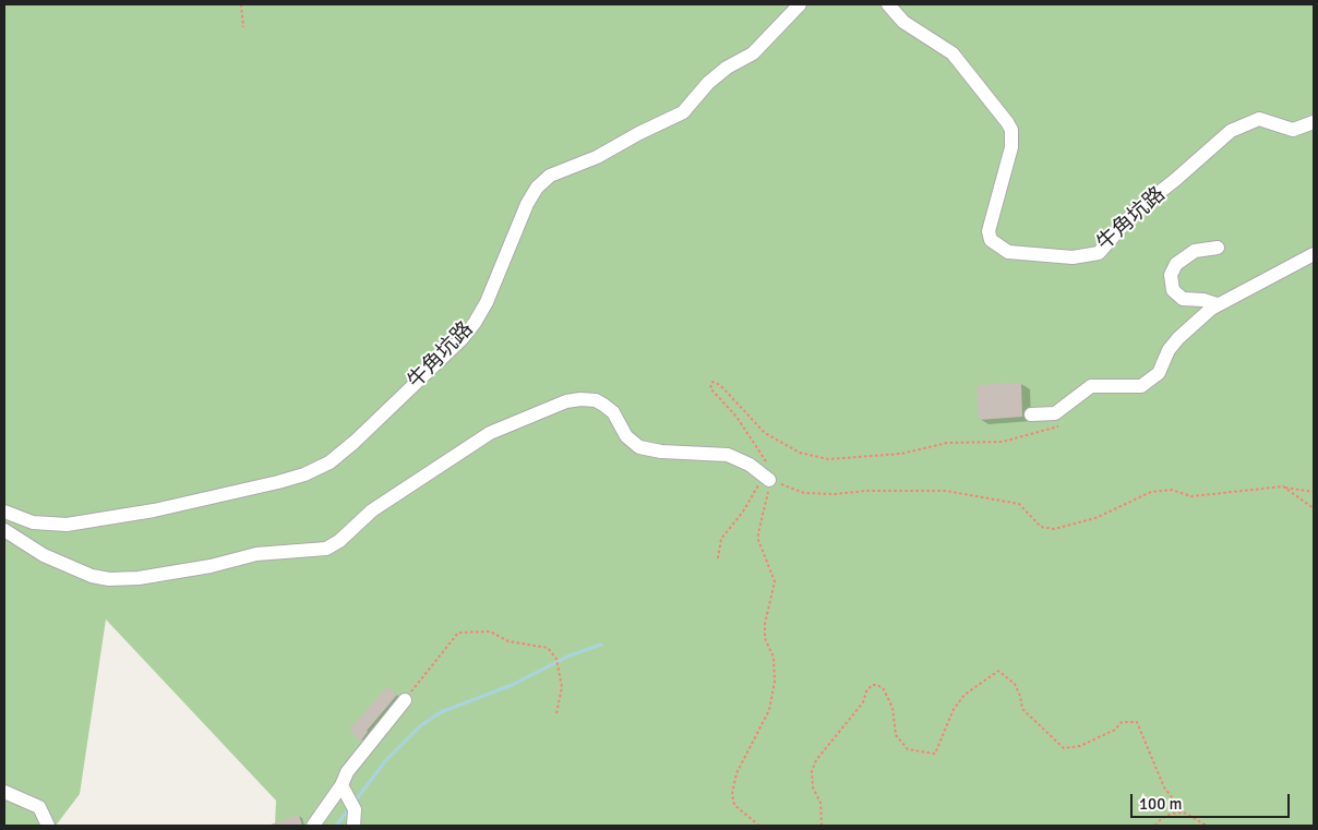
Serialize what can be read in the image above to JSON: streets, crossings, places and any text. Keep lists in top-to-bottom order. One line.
{"streets":{"street":["牛角坑路"]},"scale_bar":"100 m"}
